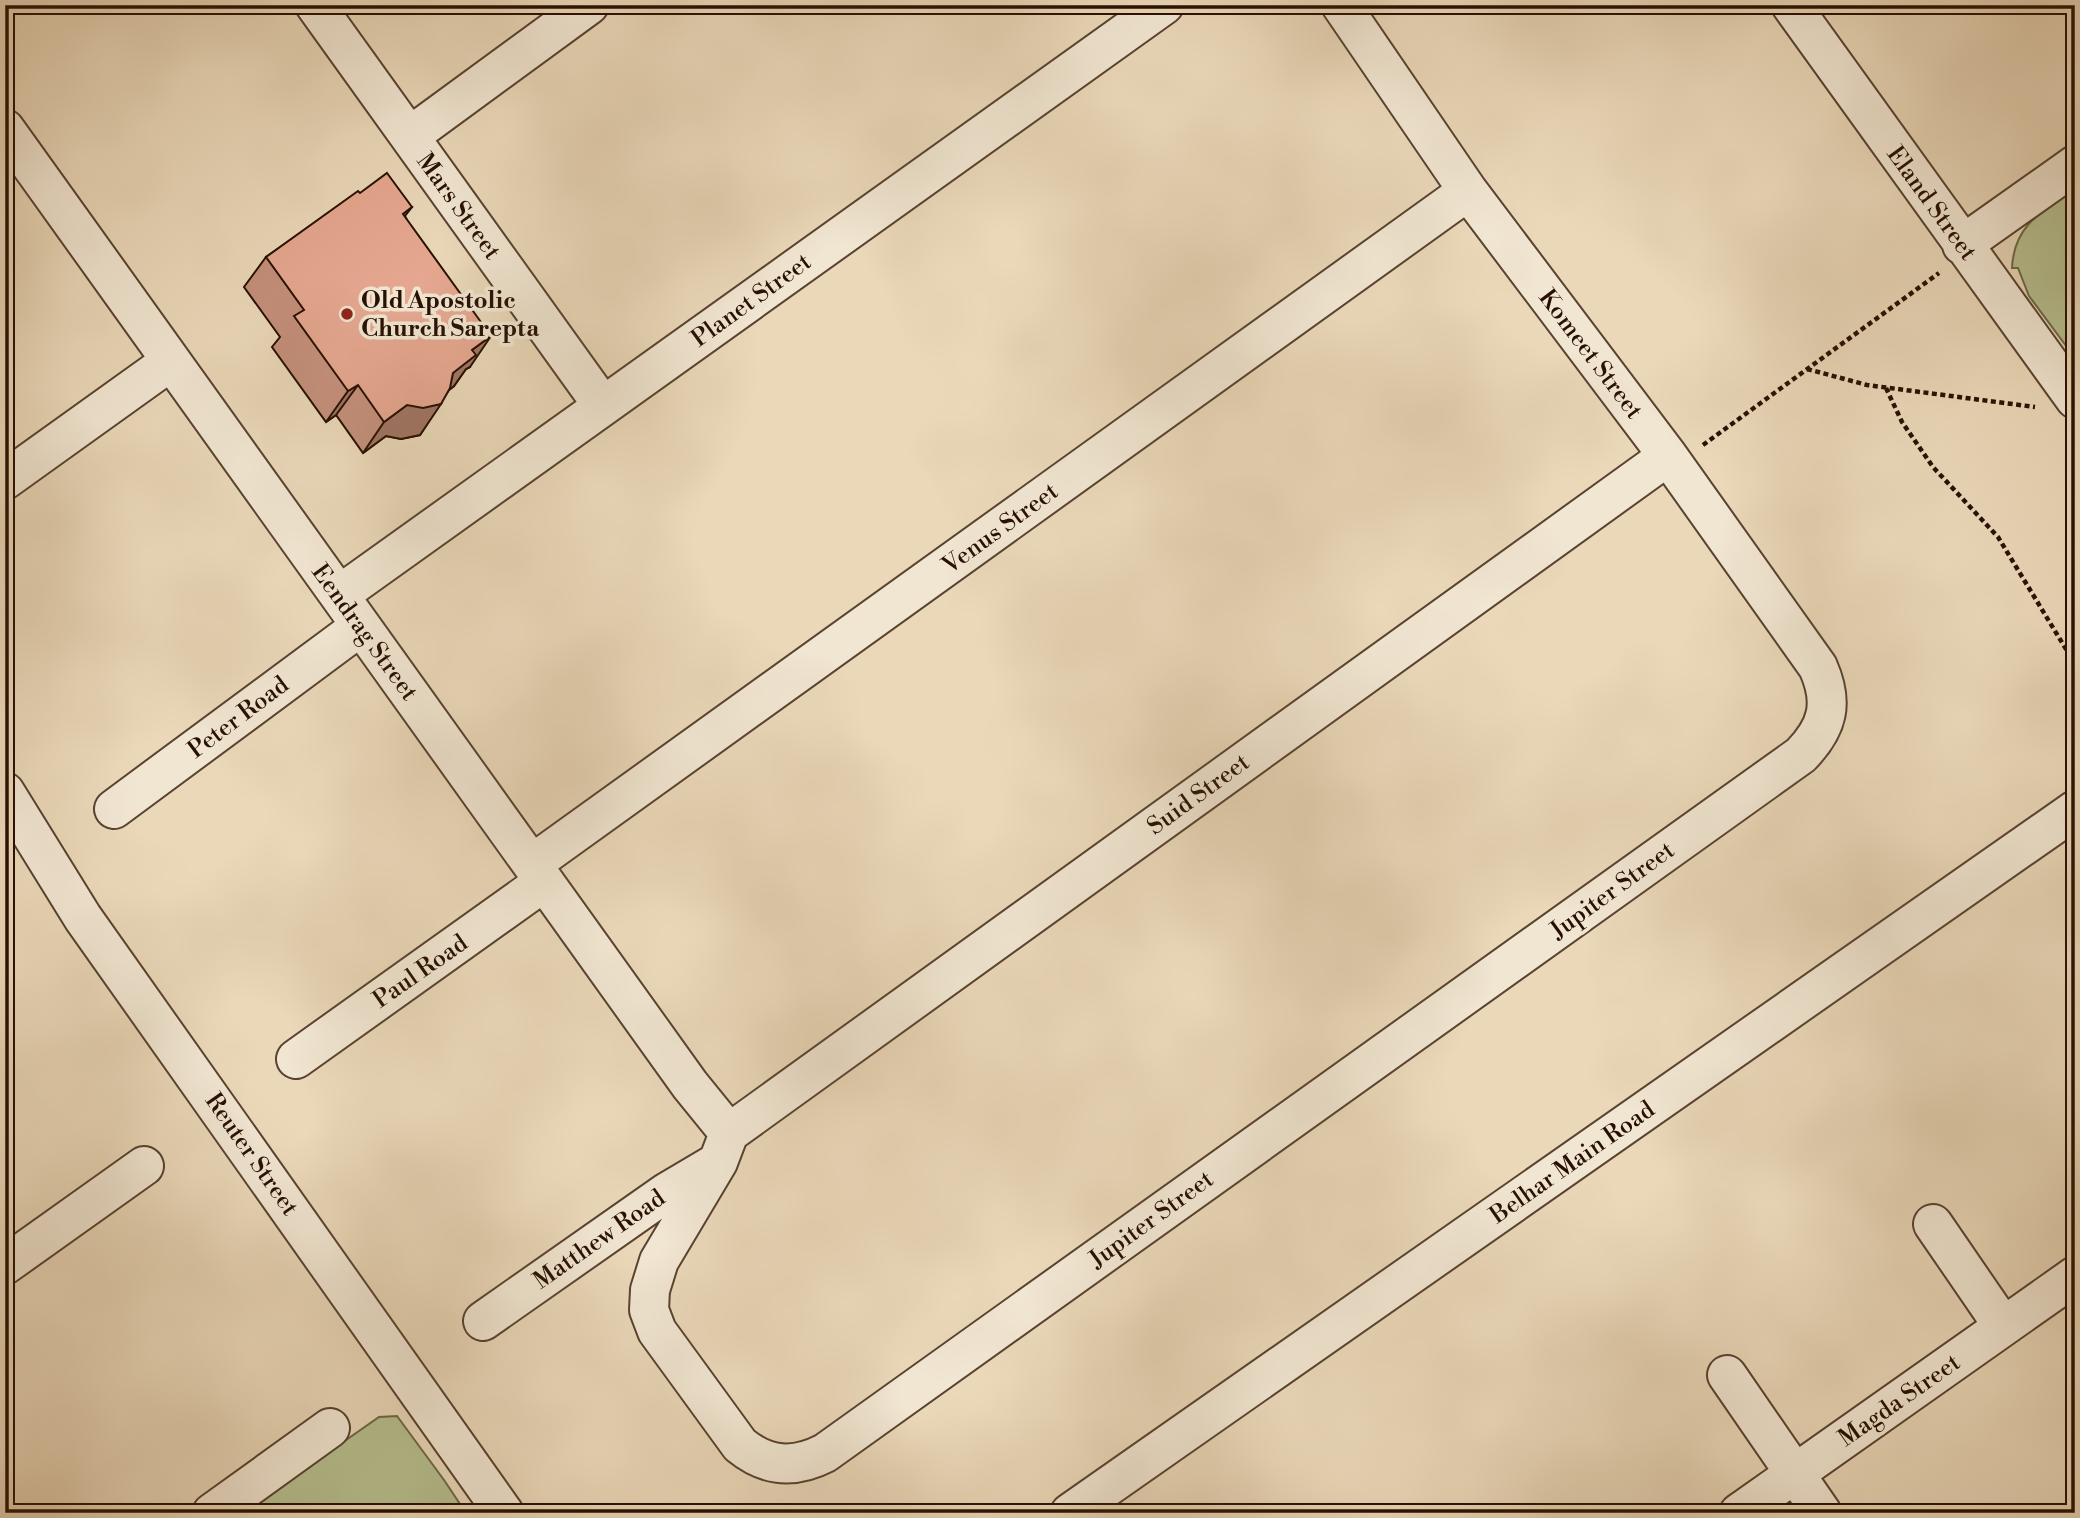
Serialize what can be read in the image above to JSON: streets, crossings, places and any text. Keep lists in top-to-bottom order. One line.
{"streets":{"street":["Eland Street","Mars Street","Planet Street","Komeet Street","Venus Street","Eendrag Street","Peter Road","Suid Street","Jupiter Street","Paul Road","Reuter Street","Belhar Main Road","Matthew Road","Magda Street"]},"crossings":[["Mars Street","Planet Street"],["Planet Street","Eendrag Street"],["Planet Street","Peter Road"],["Komeet Street","Venus Street"],["Komeet Street","Suid Street"],["Komeet Street","Jupiter Street"],["Venus Street","Eendrag Street"],["Venus Street","Paul Road"],["Eendrag Street","Peter Road"],["Eendrag Street","Suid Street"],["Eendrag Street","Jupiter Street"],["Eendrag Street","Paul Road"],["Eendrag Street","Matthew Road"],["Suid Street","Jupiter Street"],["Suid Street","Matthew Road"],["Jupiter Street","Matthew Road"]],"places":["Old Apostolic Church Sarepta"]}
